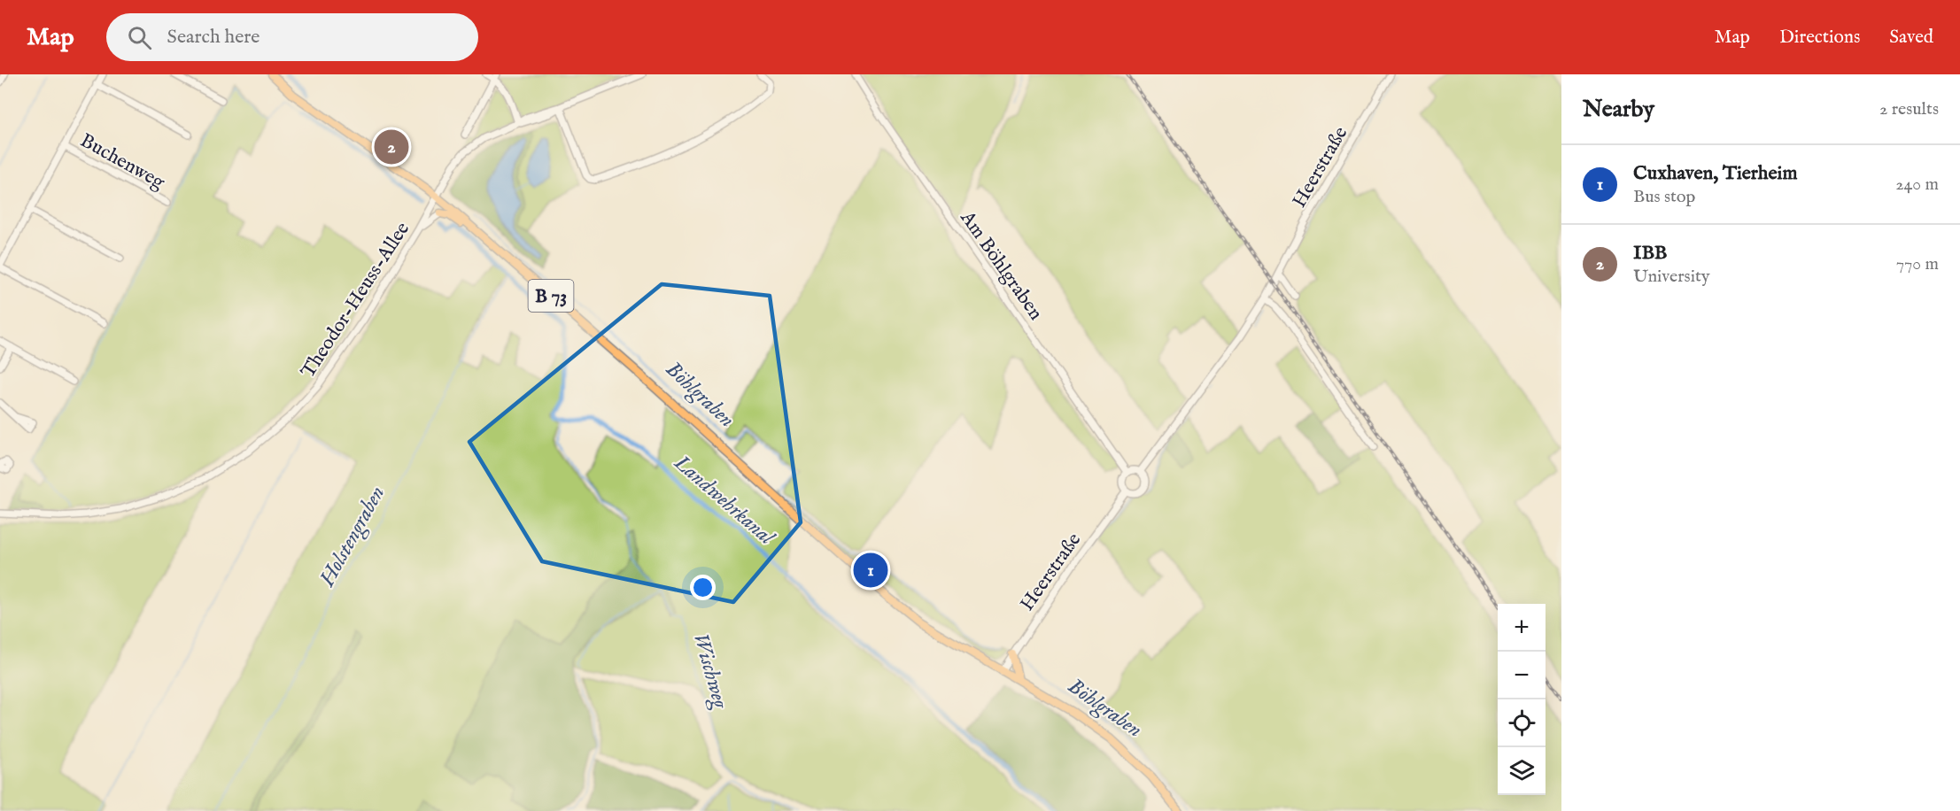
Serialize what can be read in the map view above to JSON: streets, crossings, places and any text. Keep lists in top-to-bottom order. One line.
{"streets":{"main road":["B 73"],"street":["Buchenweg","Heerstraße","Am Böhlgraben","Theodor-Heuss-Allee"]},"crossings":[["Heerstraße","Am Böhlgraben"],["Heerstraße","B 73"],["B 73","Theodor-Heuss-Allee"]],"water":["Böhlgraben","Landwehrkanal","Holstengraben","Wischweg"],"page":{"header":"Map","search":"Search here","nav":["Map","Directions","Saved"],"heading":["Nearby","2 results"],"pins":["2","1"],"list":[{"mark":"1","name":"Cuxhaven, Tierheim","note":"Bus stop","value":"240 m"},{"mark":"2","name":"IBB","note":"University","value":"770 m"}],"map_buttons":["+","−"]}}
